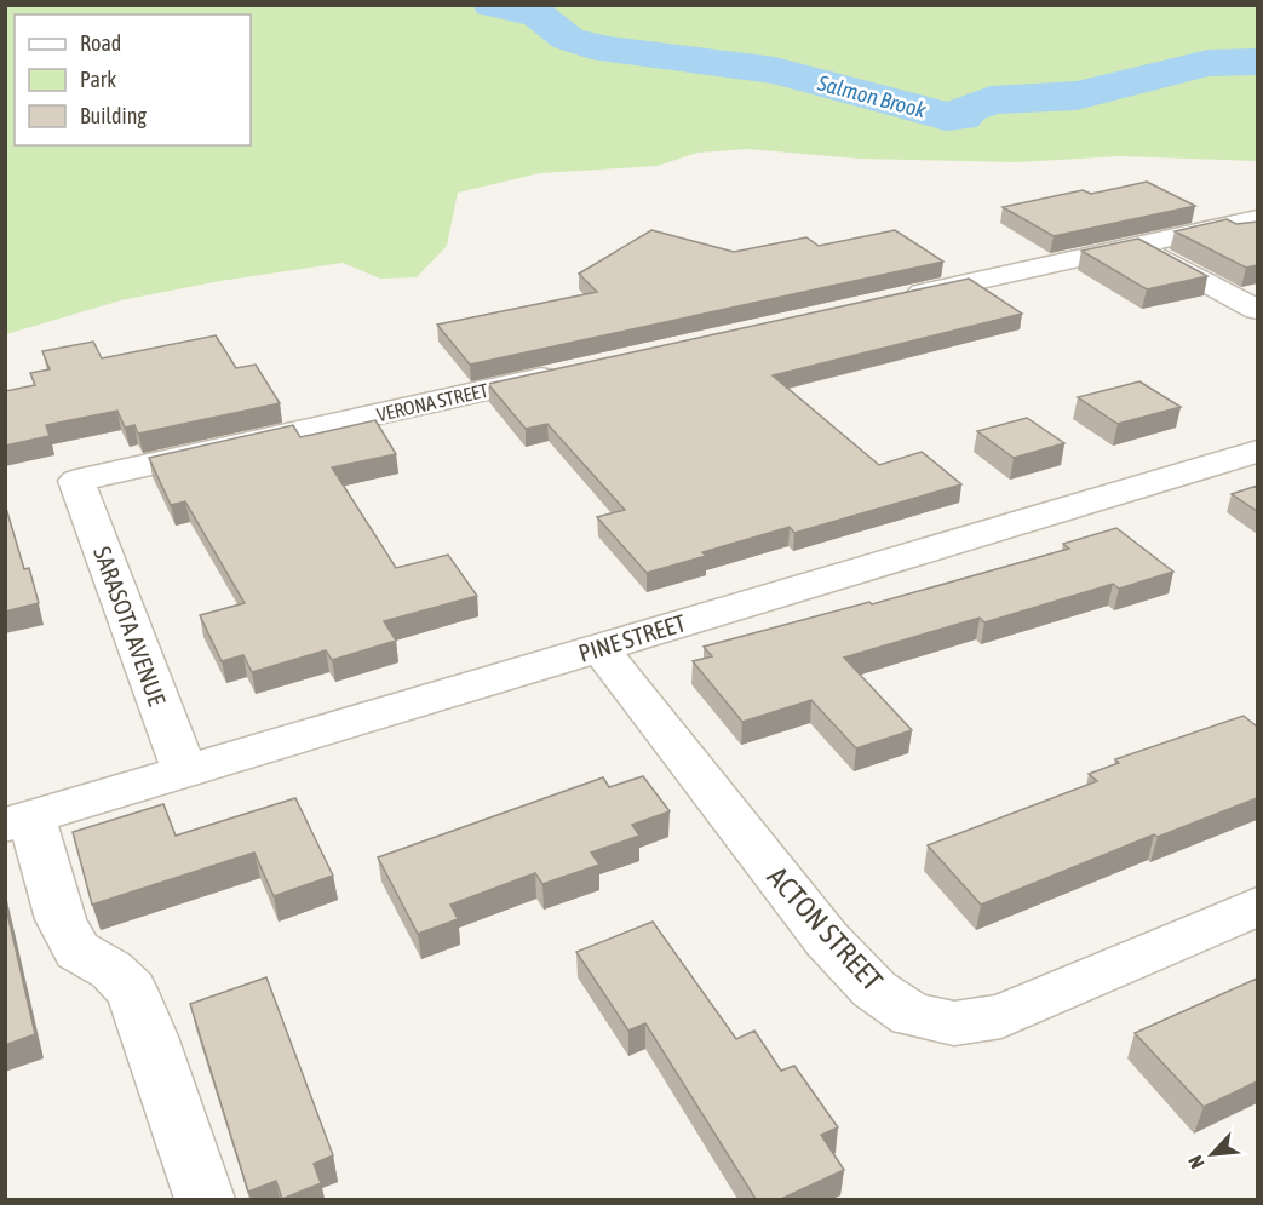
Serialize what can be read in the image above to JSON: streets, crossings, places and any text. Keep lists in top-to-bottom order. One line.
{"streets":{"street":["VERONA STREET","SARASOTA AVENUE","PINE STREET","ACTON STREET"]},"crossings":[["VERONA STREET","SARASOTA AVENUE"],["SARASOTA AVENUE","PINE STREET"],["PINE STREET","ACTON STREET"]],"water":["Salmon Brook"],"legend":["Road","Park","Building"],"north":"bottom left"}
